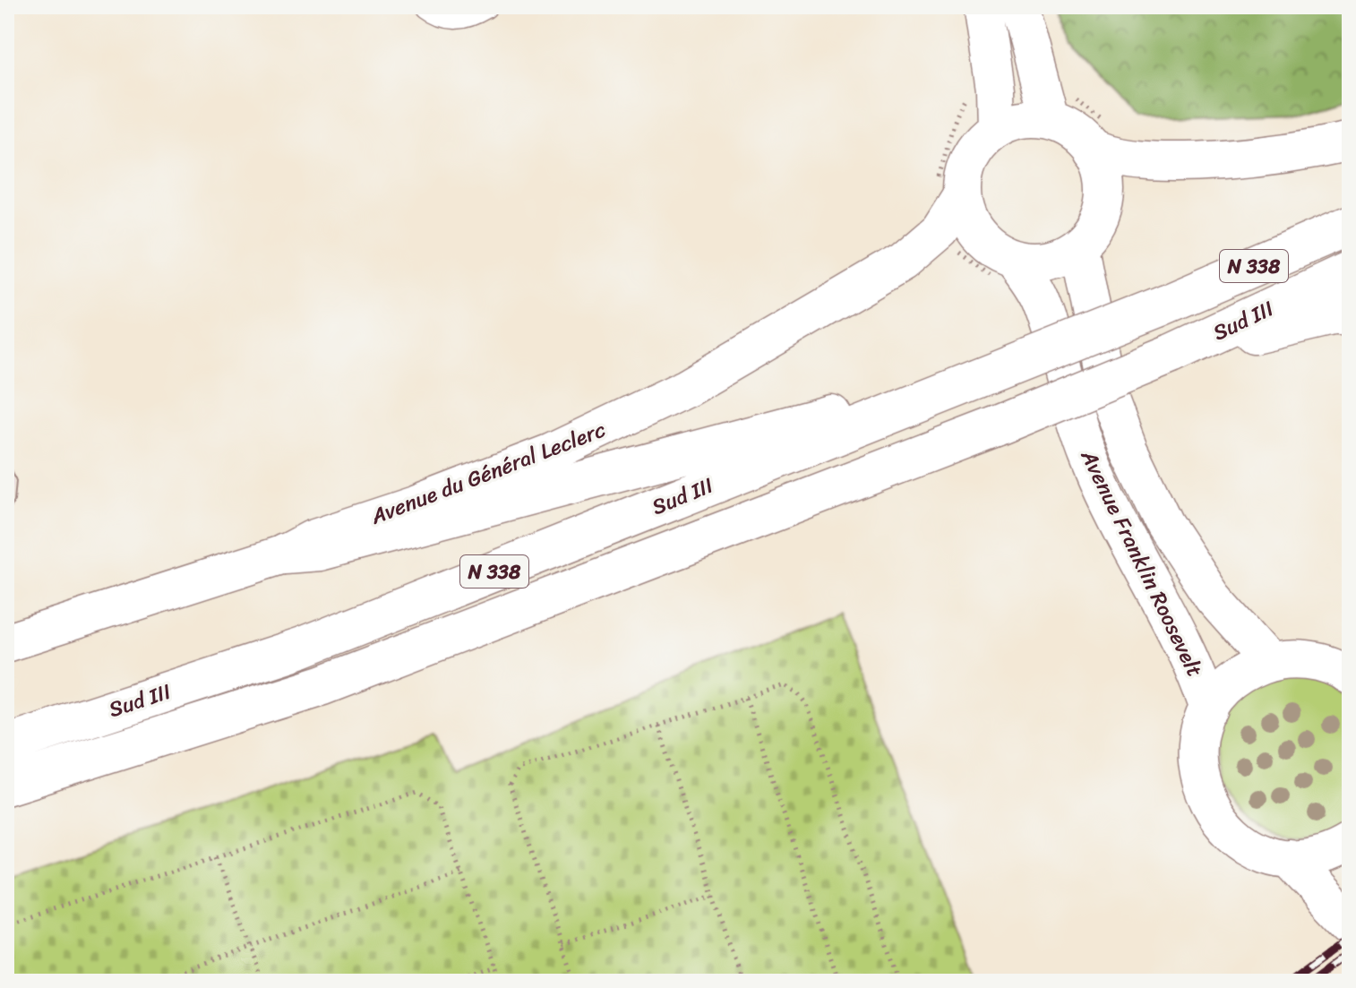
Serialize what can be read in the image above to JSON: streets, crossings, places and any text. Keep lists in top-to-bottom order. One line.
{"streets":{"highway":["N 338","Sud III"],"main road":["Avenue du Général Leclerc","Avenue Franklin Roosevelt"]},"crossings":[["Avenue du Général Leclerc","Avenue Franklin Roosevelt"]]}
